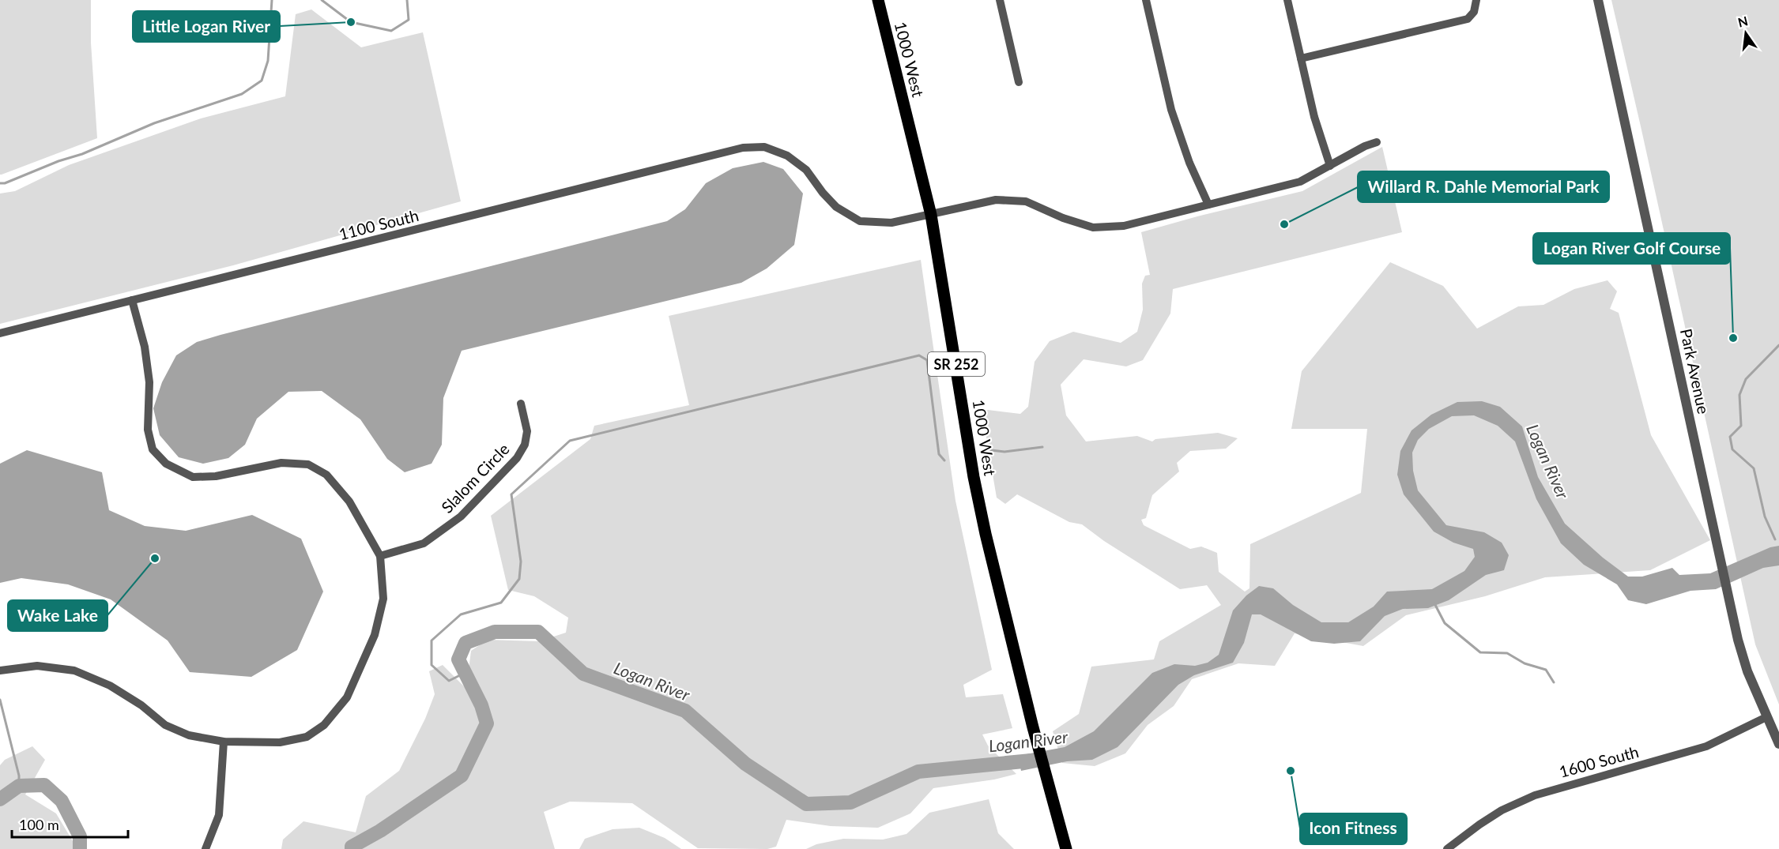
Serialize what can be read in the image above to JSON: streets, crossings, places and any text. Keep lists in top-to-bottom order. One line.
{"streets":{"main road":["1000 West","SR 252"],"street":["1100 South","Park Avenue","Slalom Circle","1600 South"]},"crossings":[["1000 West","1100 South"],["Park Avenue","1600 South"]],"water":["Logan River"],"places":["Little Logan River","Willard R. Dahle Memorial Park","Logan River Golf Course","Wake Lake","Icon Fitness"],"scale_bar":"100 m","north":"top"}
